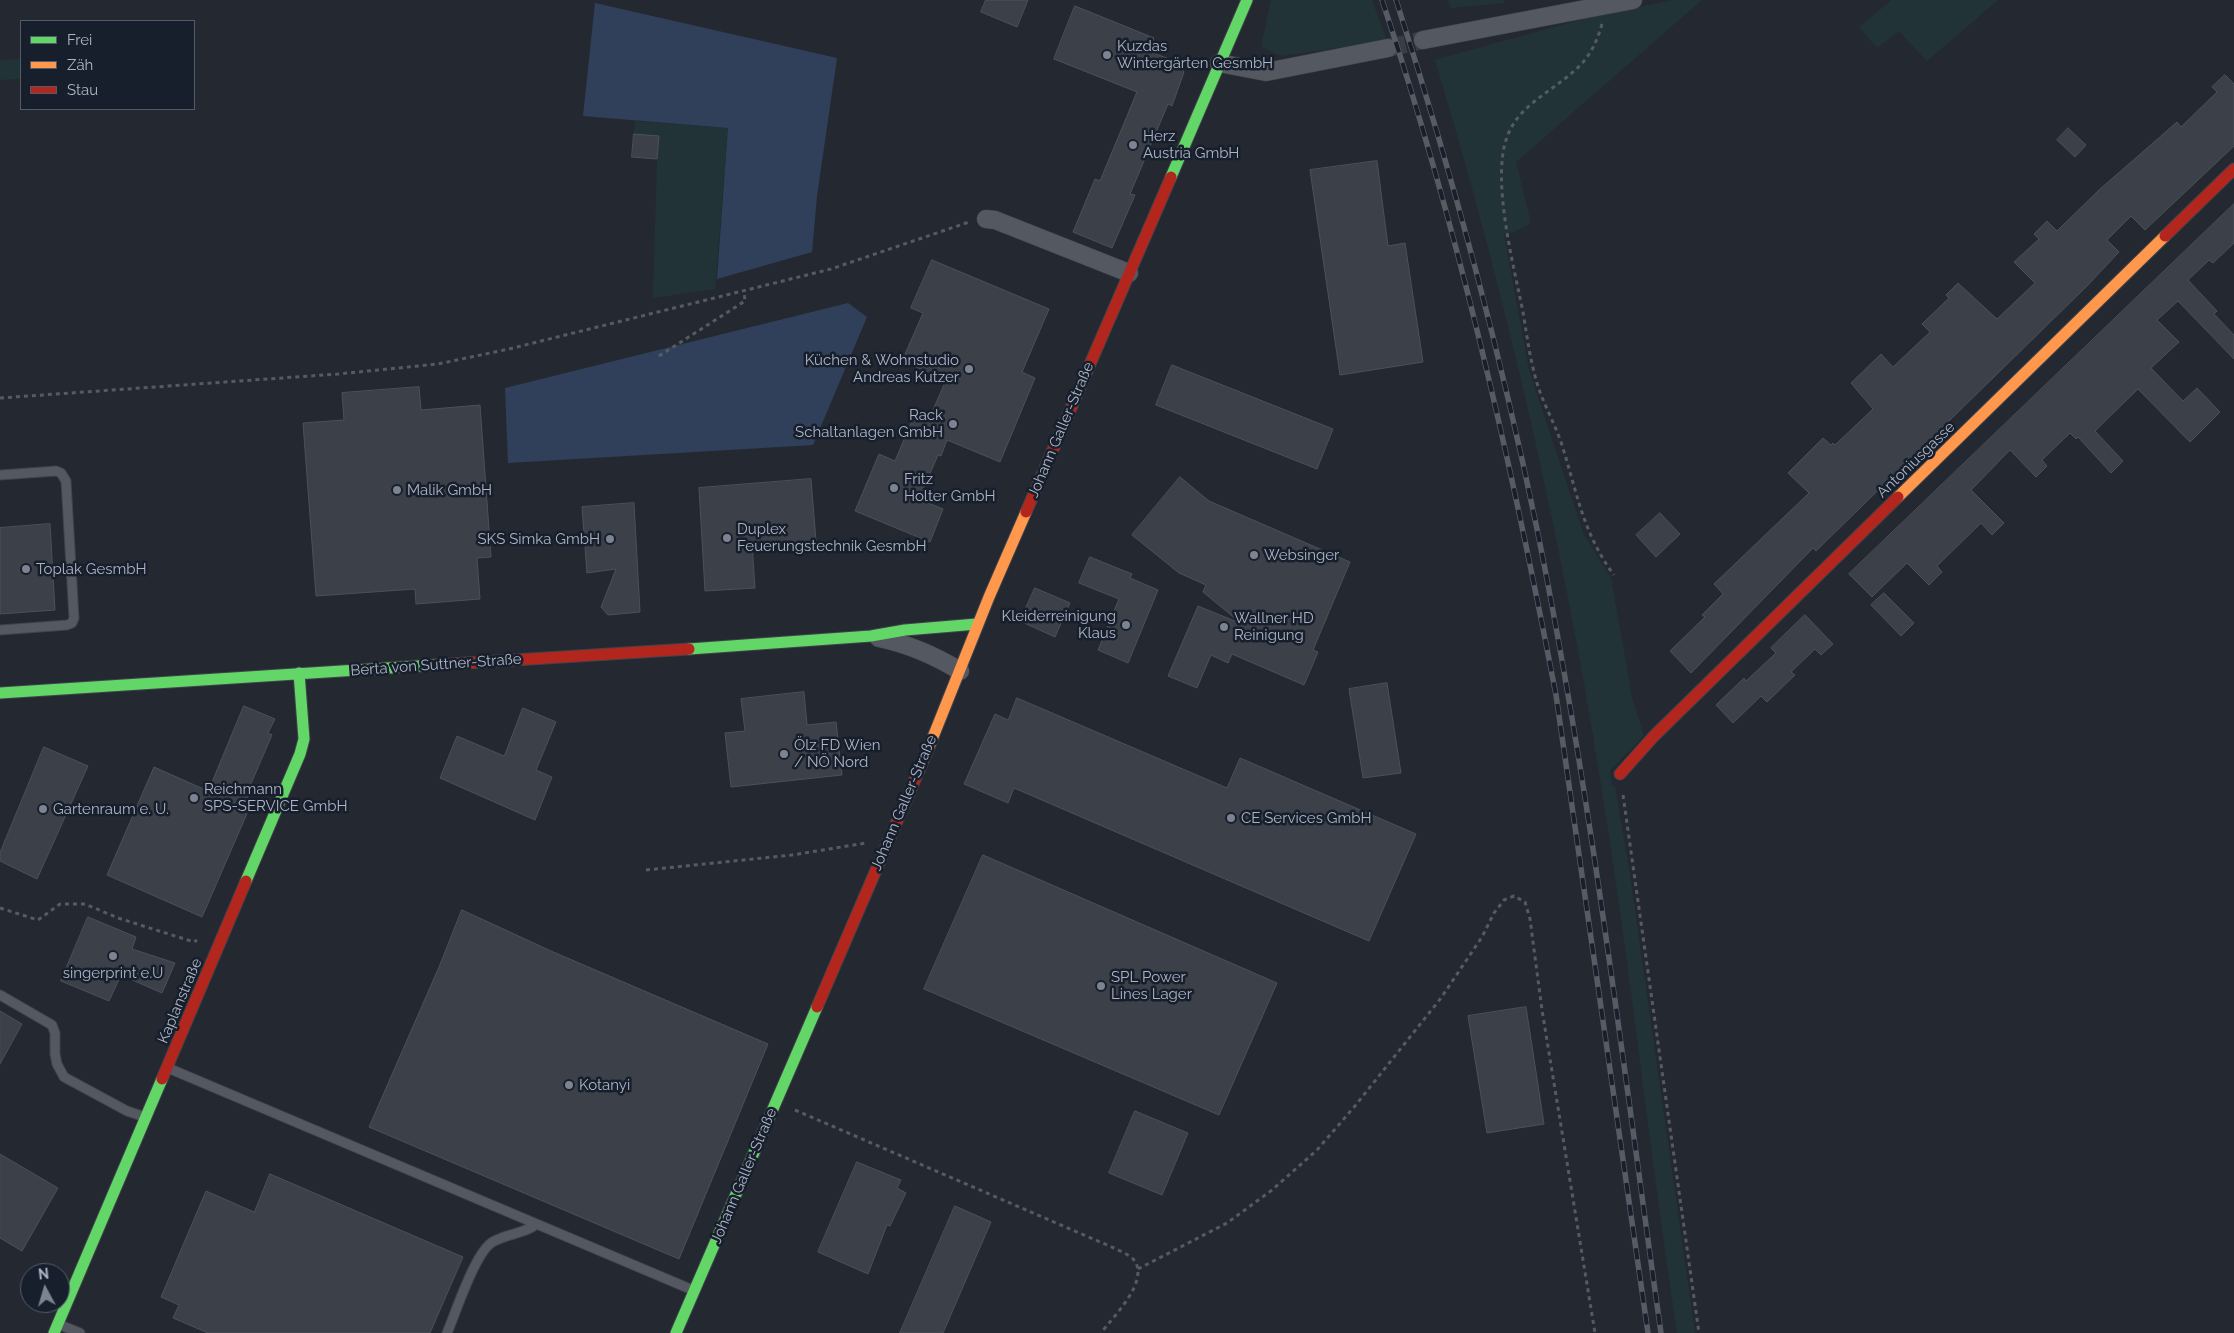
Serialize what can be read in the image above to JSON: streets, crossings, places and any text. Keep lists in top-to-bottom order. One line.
{"streets":{"street":["Johann Galler-Straße","Antoniusgasse","Berta von Suttner-Straße","Kaplanstraße"]},"crossings":[["Johann Galler-Straße","Berta von Suttner-Straße"],["Berta von Suttner-Straße","Kaplanstraße"]],"places":["Kuzdas Wintergärten GesmbH","Herz Austria GmbH","Küchen & Wohnstudio Andreas Kutzer","Rack Schaltanlagen GmbH","Fritz Holter GmbH","Malik GmbH","Duplex Feuerungstechnik GesmbH","SKS Simka GmbH","Websinger","Toplak GesmbH","Kleiderreinigung Klaus","Wallner HD Reinigung","Ölz FD Wien / NÖ Nord","Reichmann SPS-SERVICE GmbH","Gartenraum e. U.","CE Services GmbH","singerprint e.U","SPL Power Lines Lager","Kotanyi"],"legend":["Frei","Zäh","Stau"],"north":"top"}
